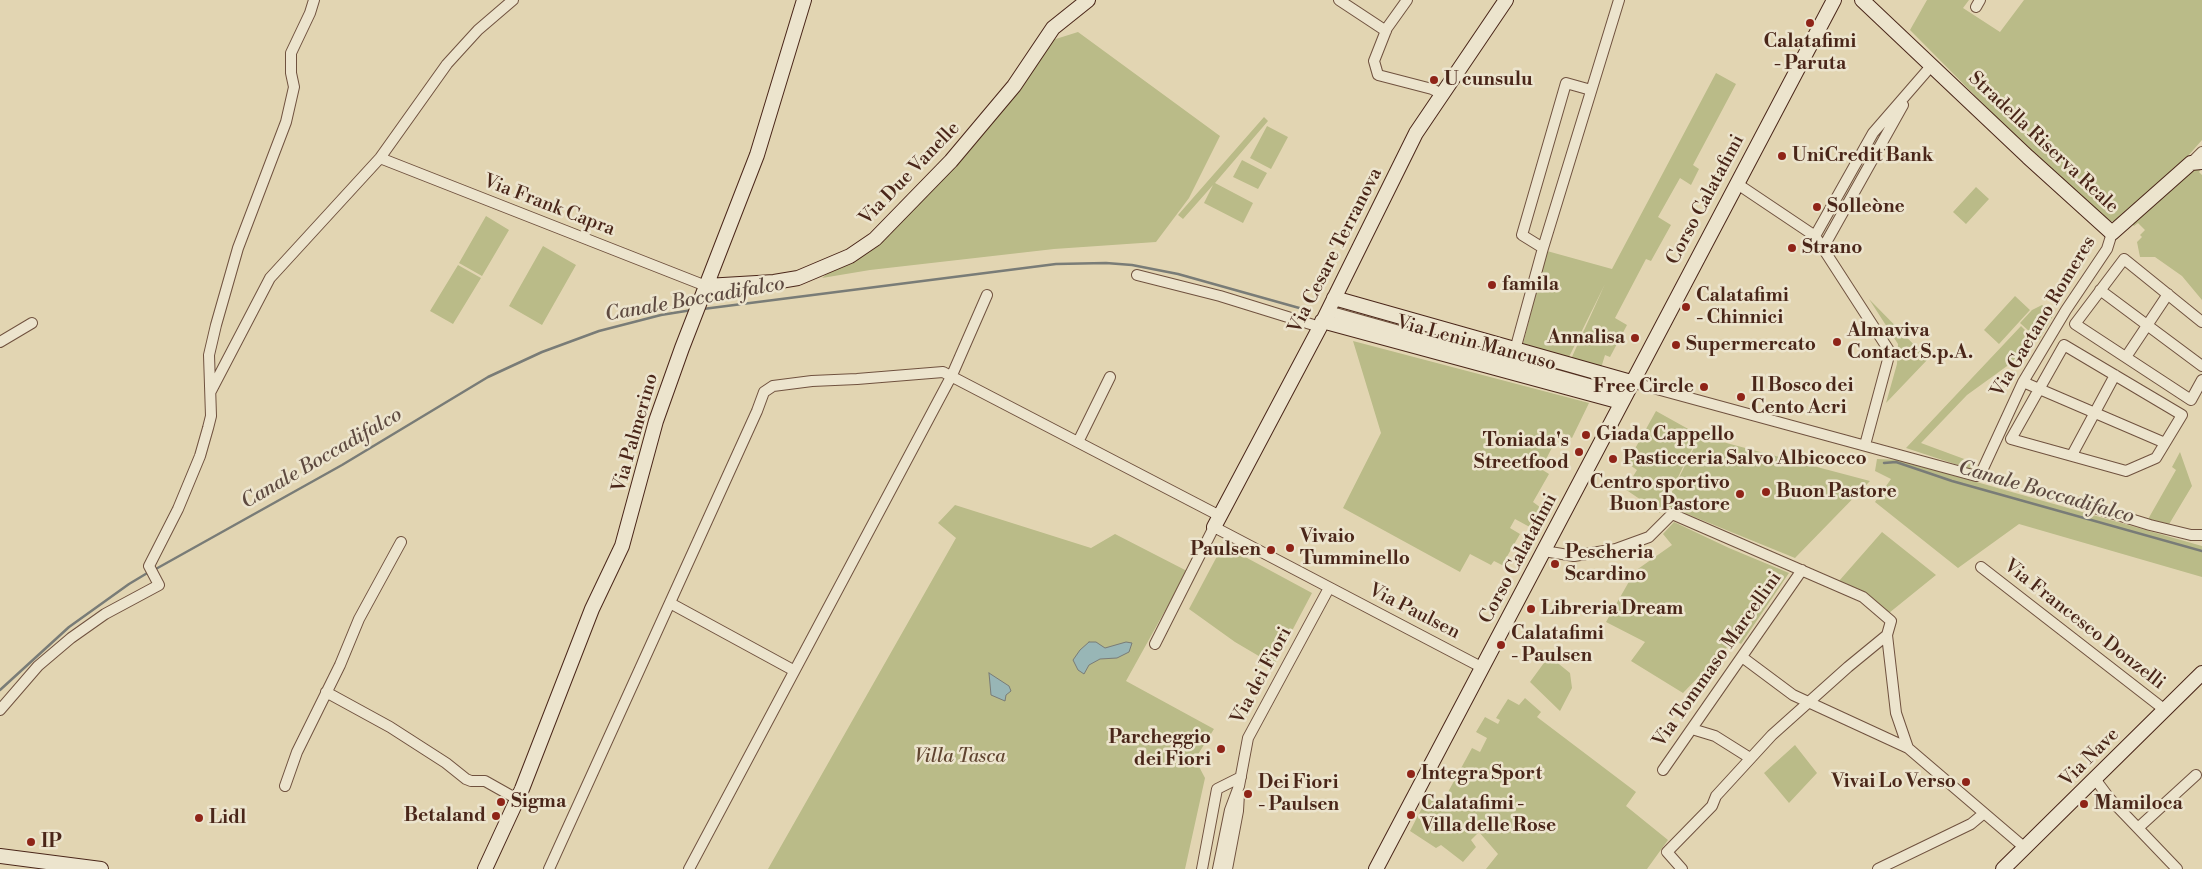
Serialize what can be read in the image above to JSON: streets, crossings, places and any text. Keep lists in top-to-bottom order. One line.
{"streets":{"street":["Stradella Riserva Reale","Via Due Vanelle","Corso Calatafimi","Via Frank Capra","Via Cesare Terranova","Via Gaetano Romeres","Via Lenin Mancuso","Via Palmerino","Via Paulsen","Via Francesco Donzelli","Via Tommaso Marcellini","Via dei Fiori","Via Nave"]},"crossings":[["Stradella Riserva Reale","Via Gaetano Romeres"],["Via Due Vanelle","Via Frank Capra"],["Via Due Vanelle","Via Palmerino"],["Corso Calatafimi","Via Lenin Mancuso"],["Corso Calatafimi","Via Paulsen"],["Via Frank Capra","Via Palmerino"],["Via Cesare Terranova","Via Lenin Mancuso"],["Via Cesare Terranova","Via Paulsen"],["Via Paulsen","Via dei Fiori"],["Via Francesco Donzelli","Via Nave"]],"water":["Canale Boccadifalco"],"parks":["Villa Tasca"],"places":["Calatafimi - Paruta","U cunsulu","UniCredit Bank","Solleòne","Strano","famila","Calatafimi - Chinnici","Annalisa","Almaviva Contact S.p.A.","Supermercato","Free Circle","Il Bosco dei Cento Acri","Giada Cappello","Toniada's Streetfood","Pasticceria Salvo Albicocco","Buon Pastore","Centro sportivo Buon Pastore","Vivaio Tumminello","Paulsen","Pescheria Scardino","Libreria Dream","Calatafimi - Paulsen","Parcheggio dei Fiori","Integra Sport","Vivai Lo Verso","Dei Fiori - Paulsen","Sigma","Mamiloca","Calatafimi - Villa delle Rose","Betaland","Lidl","IP"]}
